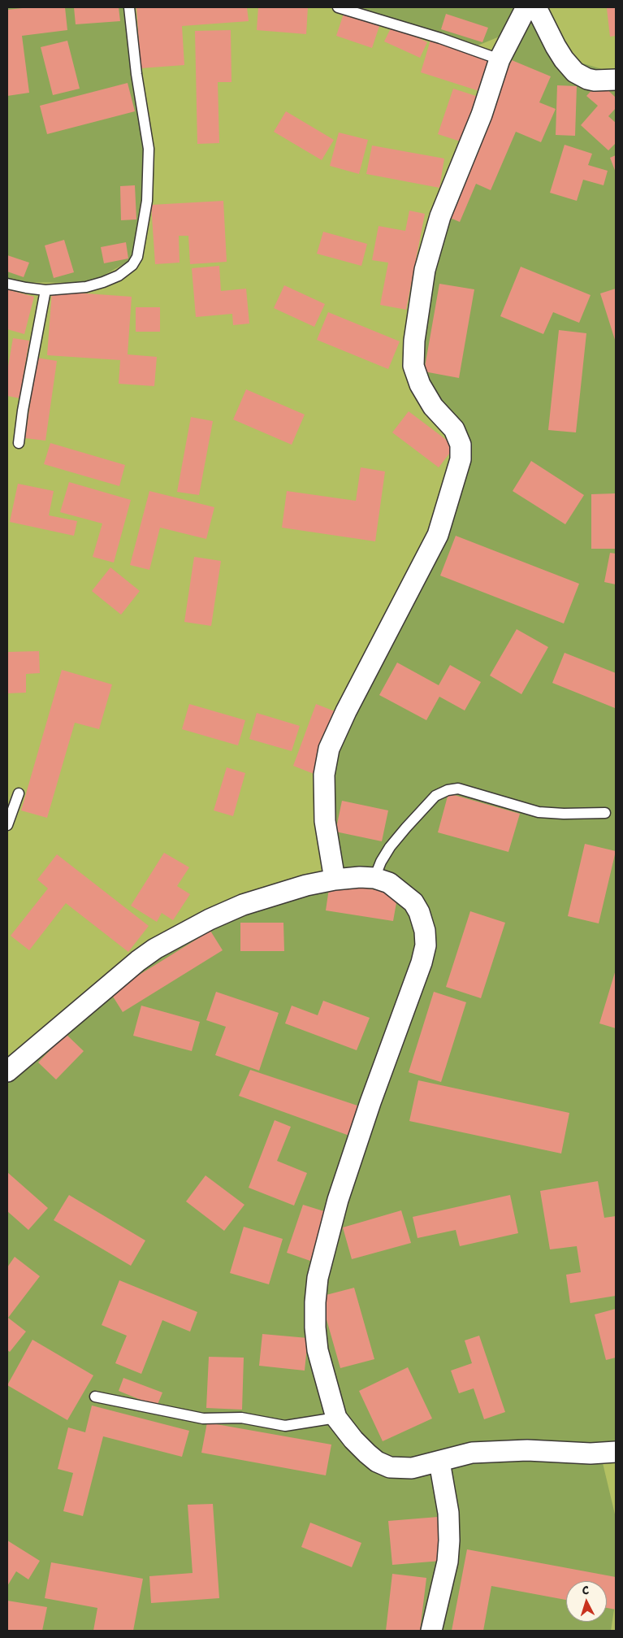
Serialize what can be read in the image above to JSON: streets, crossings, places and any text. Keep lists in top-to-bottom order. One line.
{"north":"top"}
